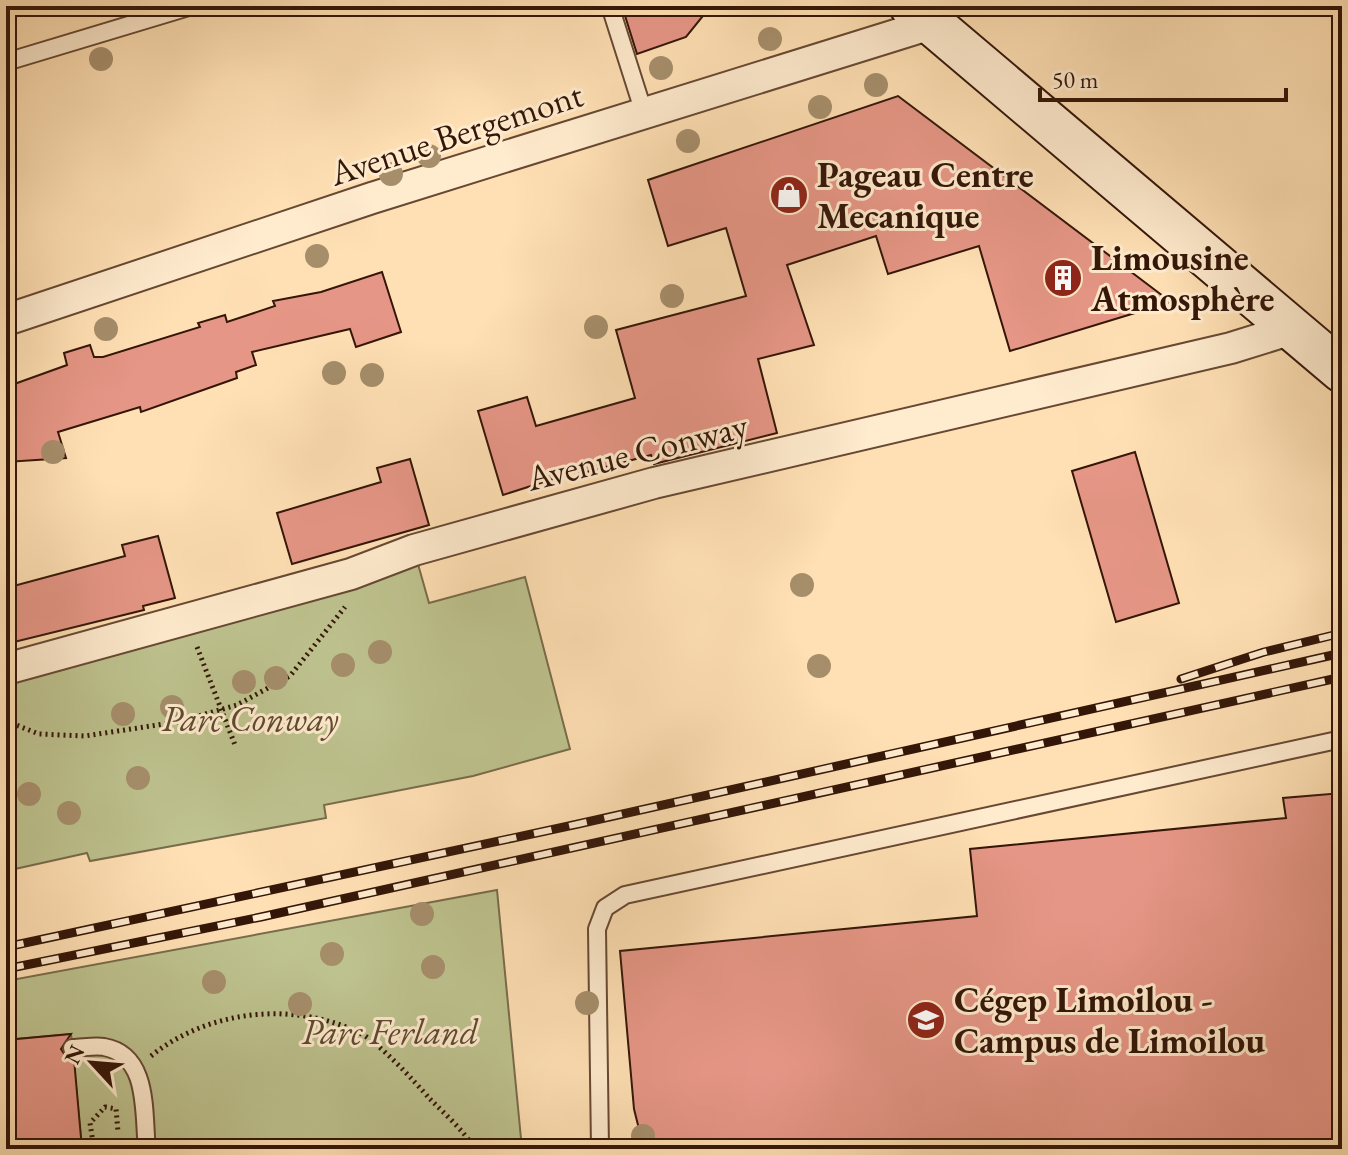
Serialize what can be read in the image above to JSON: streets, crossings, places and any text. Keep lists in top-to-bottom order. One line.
{"streets":{"street":["Avenue Bergemont","Avenue Conway"]},"parks":["Parc Conway","Parc Ferland"],"places":{"shop":["Pageau Centre Mecanique"],"building":["Limousine Atmosphère"],"school or university":["Cégep Limoilou - Campus de Limoilou"]},"scale_bar":"50 m","north":"top left"}
